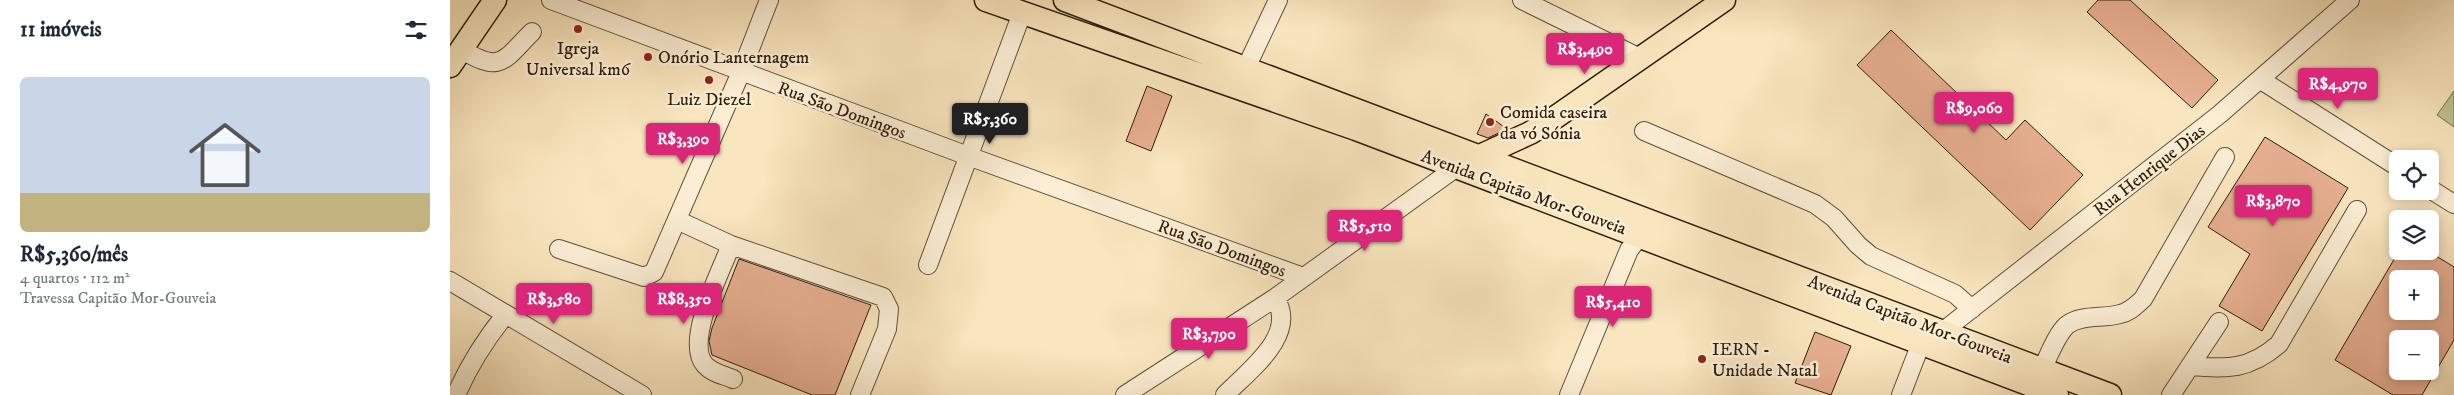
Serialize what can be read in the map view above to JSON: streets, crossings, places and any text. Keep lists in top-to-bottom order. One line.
{"streets":{"main road":["Avenida Capitão Mor-Gouveia"],"street":["Rua São Domingos","Rua Henrique Dias"]},"crossings":[["Rua Henrique Dias","Avenida Capitão Mor-Gouveia"]],"places":["Igreja Universal km6","Onório Lanternagem","Luiz Diezel","Comida caseira da vó Sónia","IERN - Unidade Natal"],"page":{"heading":"11 imóveis","price":["R$3,490","R$4,970","R$9,060","R$5,360","R$3,390","R$3,870","R$5,510","R$3,580","R$8,350","R$5,410","R$3,790"],"list":[{"name":"R$5,360/mês","note":"4 quartos · 112 m² · Travessa Capitão Mor-Gouveia"}],"map_buttons":["+","−"]}}
